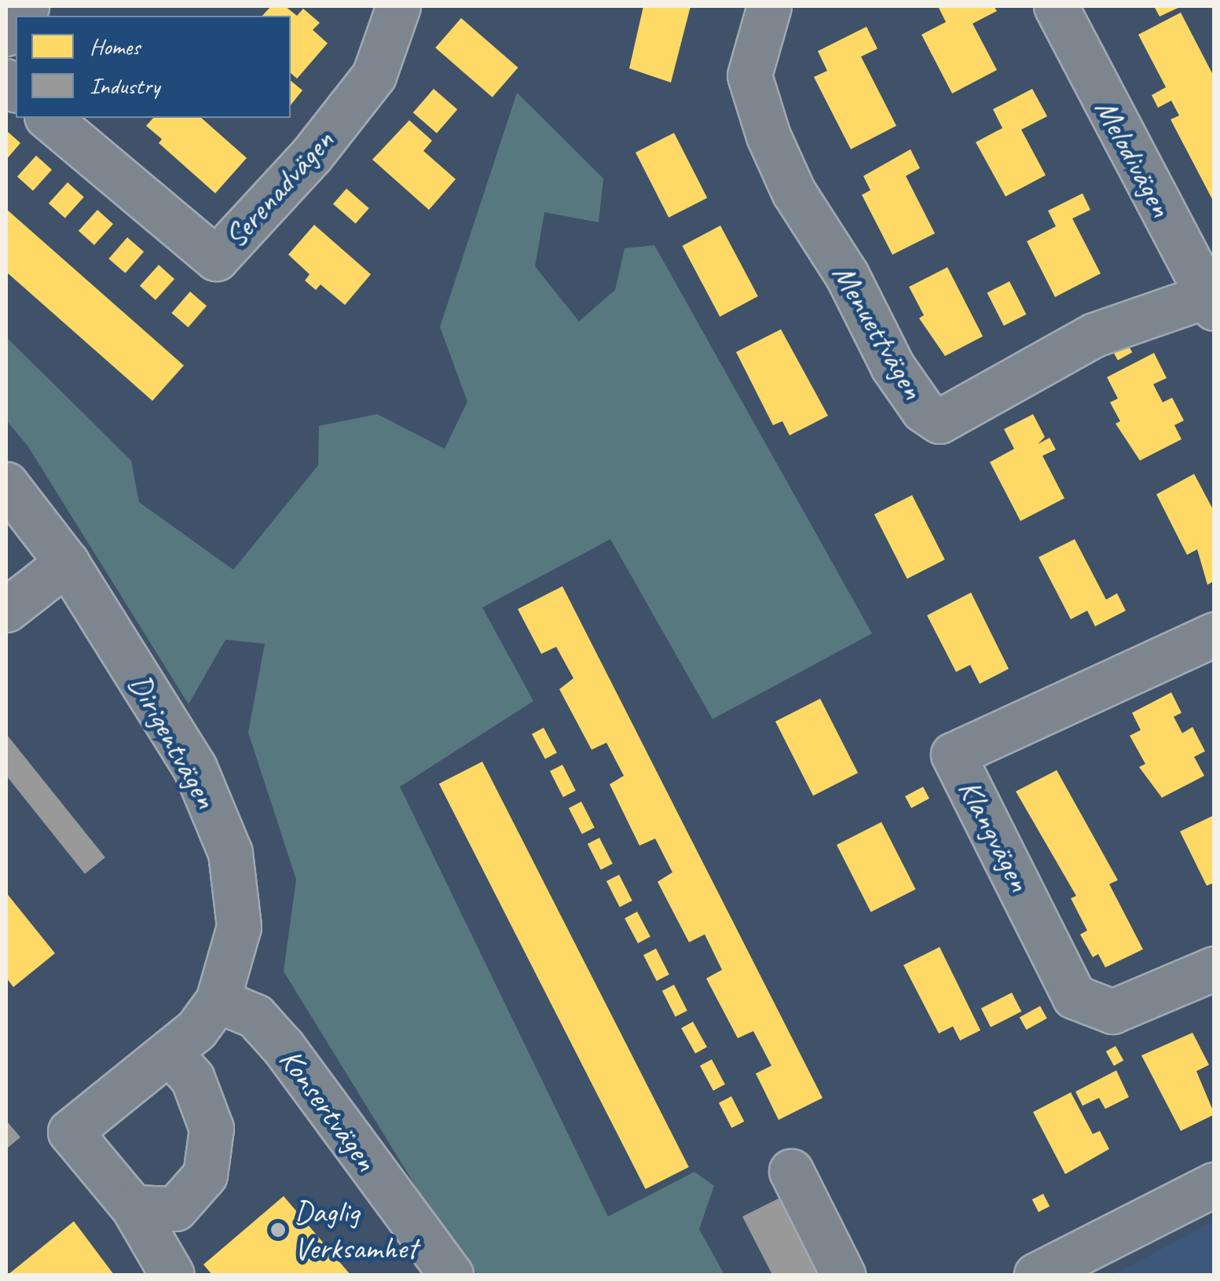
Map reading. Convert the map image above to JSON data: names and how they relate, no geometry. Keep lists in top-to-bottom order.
{
  "streets": {
    "street": [
      "Melodivägen",
      "Serenadvägen",
      "Menuettvägen",
      "Dirigentvägen",
      "Klangvägen",
      "Konsertvägen"
    ]
  },
  "crossings": [
    ["Melodivägen", "Menuettvägen"],
    ["Dirigentvägen", "Konsertvägen"]
  ],
  "places": ["Daglig Verksamhet"],
  "legend": ["Homes", "Industry"]
}
